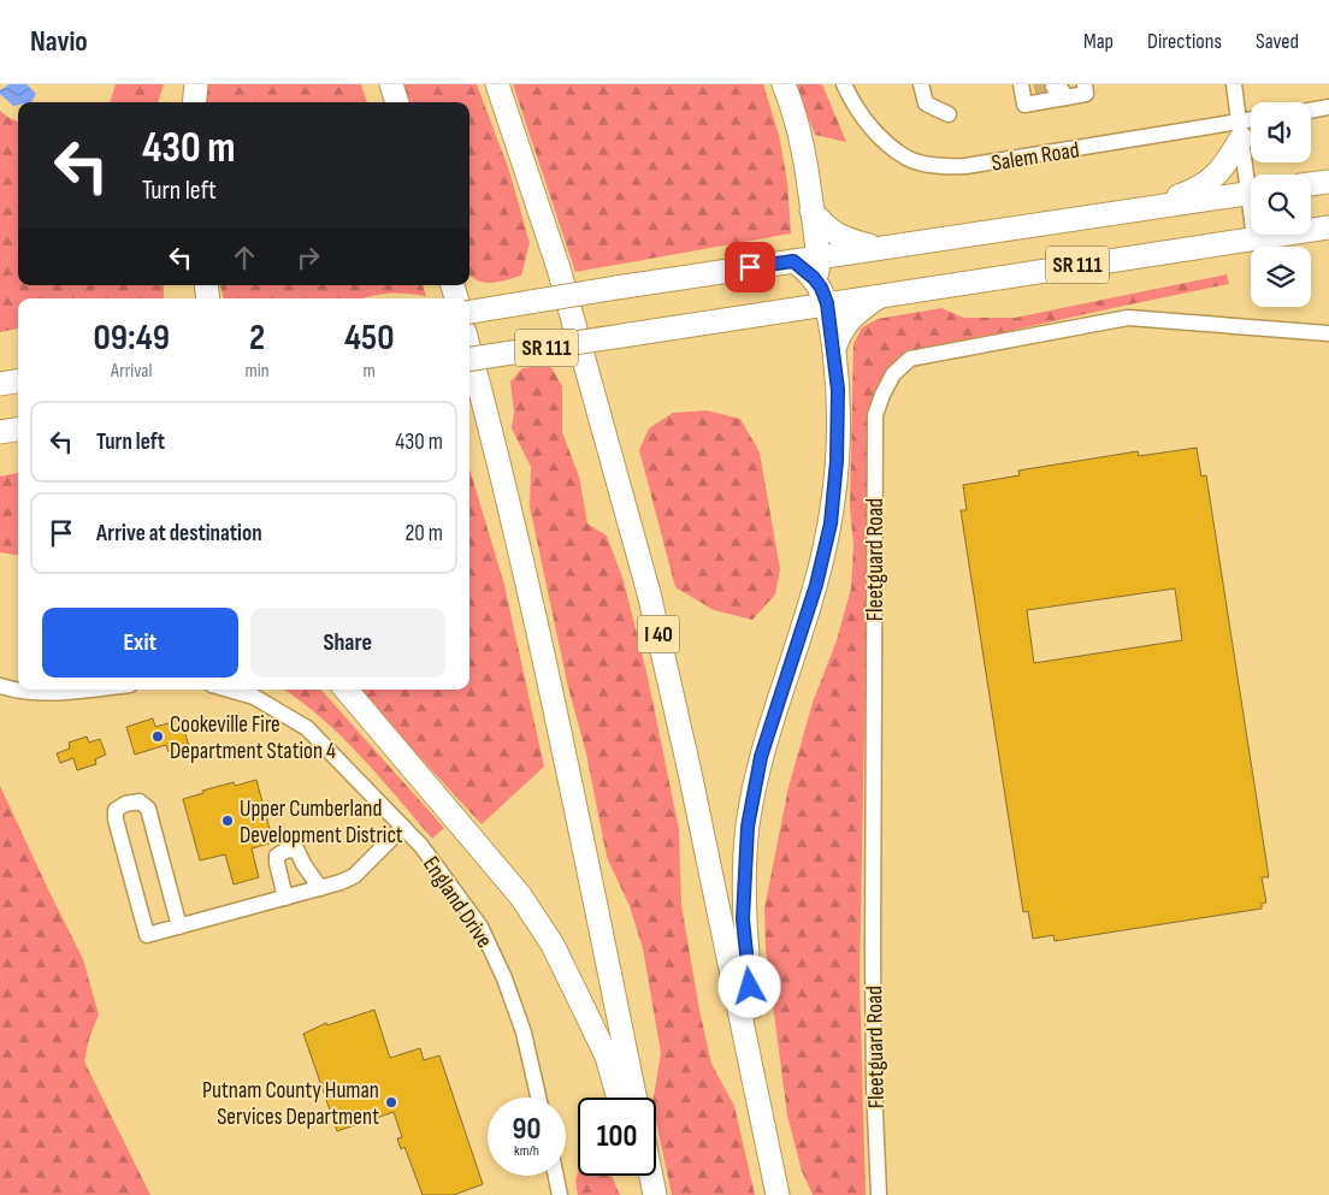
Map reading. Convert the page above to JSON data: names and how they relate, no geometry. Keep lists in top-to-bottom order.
{
  "streets": {
    "highway": ["SR 111", "I 40"],
    "street": ["Salem Road", "Fleetguard Road", "England Drive"]
  },
  "places": ["Cookeville Fire Department Station 4", "Upper Cumberland Development District", "Putnam County Human Services Department"],
  "page": {
    "header": "Navio",
    "nav": ["Map", "Directions", "Saved"],
    "turn": ["430 m", "Turn left"],
    "eta": [
      "09:49",
      "Arrival",
      "2",
      "min",
      "450",
      "m"
    ],
    "list": [
      {
        "name": "Turn left",
        "value": "430 m"
      },
      {
        "name": "Arrive at destination",
        "value": "20 m"
      }
    ],
    "buttons": ["Exit", "Share"],
    "speed": "90 km/h",
    "limit": "100"
  }
}
